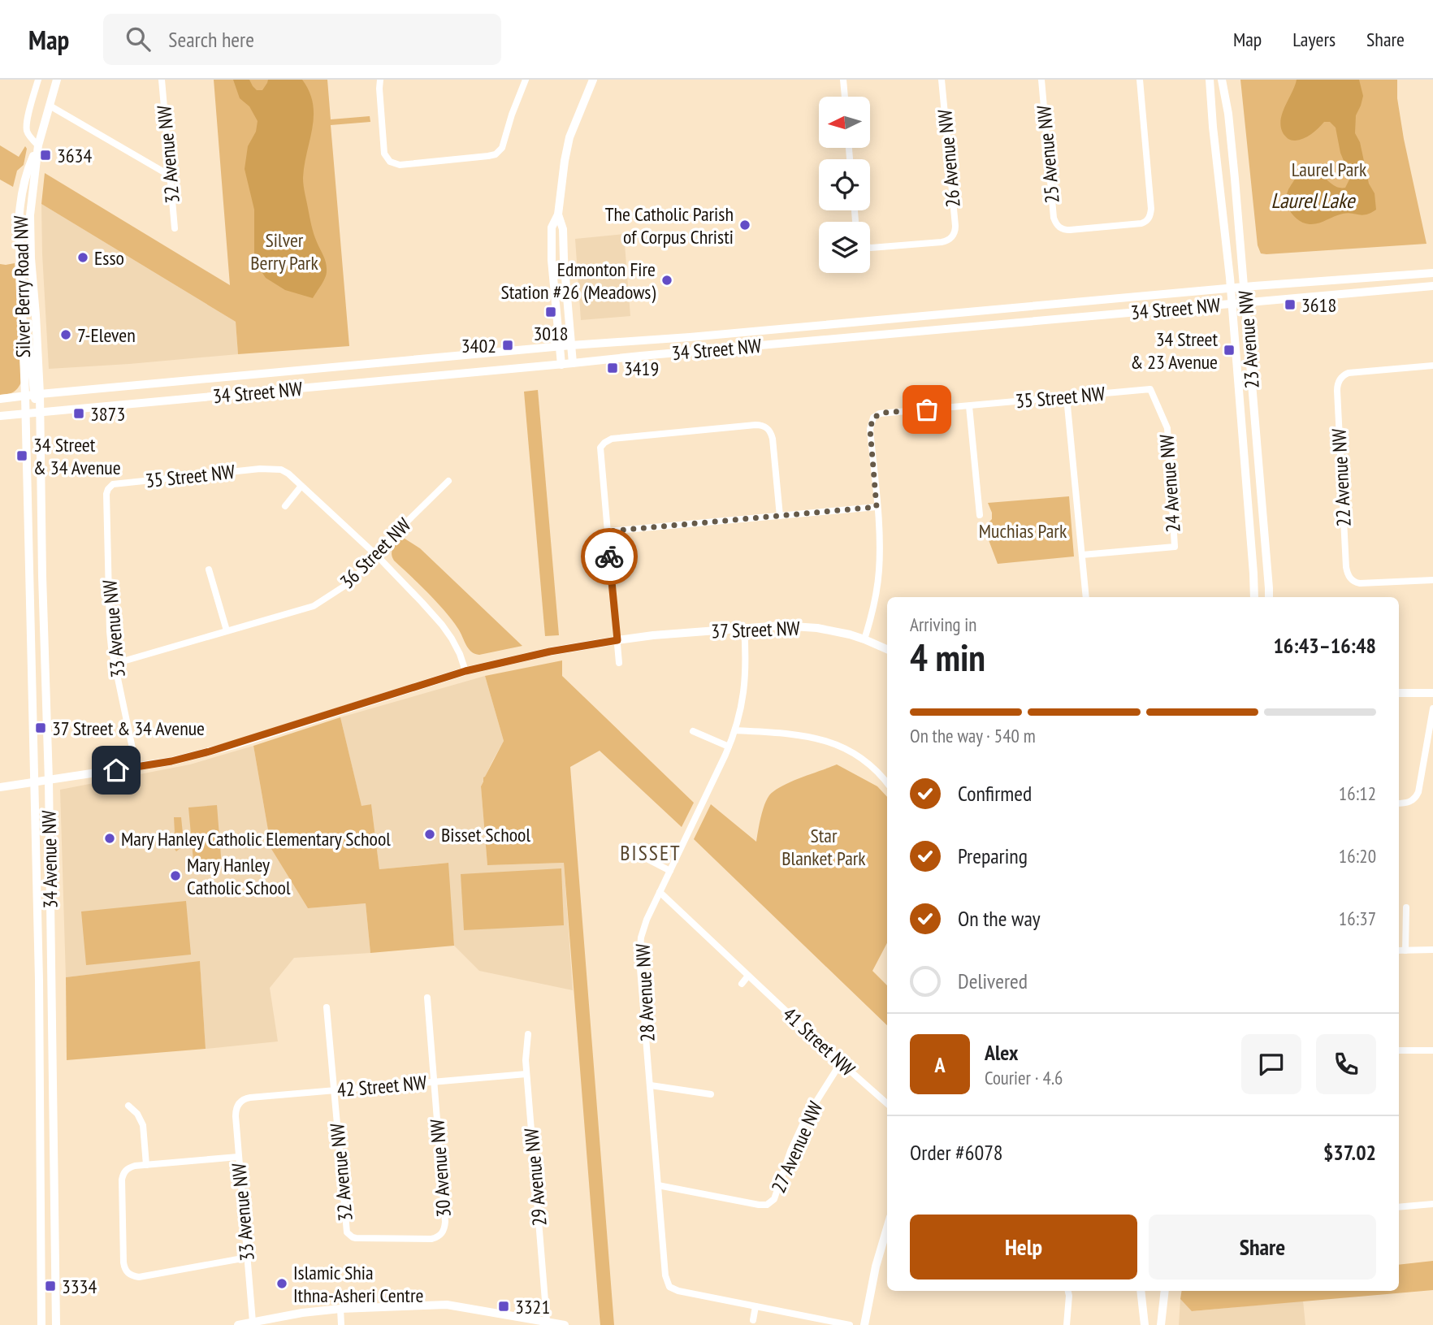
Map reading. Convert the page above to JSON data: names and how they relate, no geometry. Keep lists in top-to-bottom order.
{
  "streets": {
    "main road": ["34 Street NW", "23 Avenue NW", "34 Avenue NW"],
    "street": [
      "32 Avenue NW",
      "25 Avenue NW",
      "26 Avenue NW",
      "Silver Berry Road NW",
      "35 Street NW",
      "22 Avenue NW",
      "24 Avenue NW",
      "36 Street NW",
      "33 Avenue NW",
      "37 Street NW",
      "28 Avenue NW",
      "41 Street NW",
      "42 Street NW",
      "27 Avenue NW",
      "30 Avenue NW",
      "29 Avenue NW"
    ]
  },
  "crossings": [
    ["32 Avenue NW", "42 Street NW"],
    ["32 Avenue NW", "30 Avenue NW"],
    ["Silver Berry Road NW", "34 Street NW"],
    ["Silver Berry Road NW", "34 Avenue NW"],
    ["34 Street NW", "23 Avenue NW"],
    ["34 Street NW", "34 Avenue NW"],
    ["35 Street NW", "24 Avenue NW"],
    ["35 Street NW", "33 Avenue NW"],
    ["36 Street NW", "33 Avenue NW"],
    ["33 Avenue NW", "37 Street NW"],
    ["33 Avenue NW", "42 Street NW"],
    ["37 Street NW", "34 Avenue NW"],
    ["37 Street NW", "28 Avenue NW"],
    ["28 Avenue NW", "41 Street NW"],
    ["28 Avenue NW", "27 Avenue NW"],
    ["41 Street NW", "27 Avenue NW"],
    ["42 Street NW", "30 Avenue NW"],
    ["42 Street NW", "29 Avenue NW"]
  ],
  "districts": ["BISSET"],
  "water": ["Laurel Lake"],
  "parks": [
    "Laurel Park",
    "Silver Berry Park",
    "Muchias Park",
    "Star Blanket Park"
  ],
  "places": {
    "transit": [
      "3634",
      "3618",
      "3018",
      "3402",
      "34 Street & 23 Avenue",
      "3419",
      "3873",
      "34 Street & 34 Avenue",
      "37 Street & 34 Avenue",
      "3334",
      "3321"
    ],
    "other": [
      "The Catholic Parish of Corpus Christi",
      "Esso",
      "Edmonton Fire Station #26 (Meadows)",
      "7-Eleven",
      "Bisset School",
      "Mary Hanley Catholic Elementary School",
      "Mary Hanley Catholic School",
      "Islamic Shia Ithna-Asheri Centre"
    ]
  },
  "north": "left",
  "page": {
    "header": "Map",
    "search": "Search here",
    "nav": ["Map", "Layers", "Share"],
    "heading": ["4 min", "Arriving in", "16:43–16:48"],
    "panel": [
      "Alex",
      "Courier · 4.6",
      "Order #6078",
      "$37.02"
    ],
    "bar": "On the way · 540 m",
    "list": [
      ["Confirmed", "16:12"],
      ["Preparing", "16:20"],
      ["On the way", "16:37"],
      "Delivered"
    ],
    "round": "A",
    "buttons": ["Help", "Share"]
  }
}
